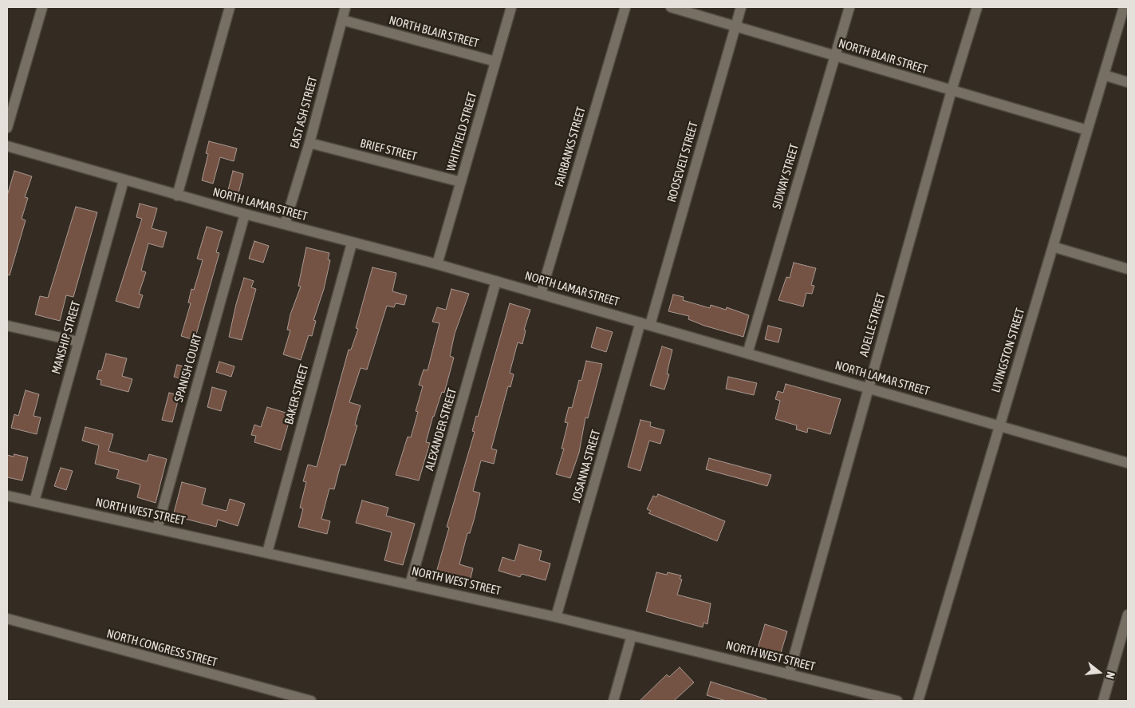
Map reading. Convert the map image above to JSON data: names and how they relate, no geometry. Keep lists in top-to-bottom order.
{
  "streets": {
    "street": [
      "NORTH BLAIR STREET",
      "EAST ASH STREET",
      "WHITFIELD STREET",
      "FAIRBANKS STREET",
      "BRIEF STREET",
      "ROOSEVELT STREET",
      "SIDWAY STREET",
      "NORTH LAMAR STREET",
      "ADELLE STREET",
      "MANSHIP STREET",
      "LIVINGSTON STREET",
      "SPANISH COURT",
      "BAKER STREET",
      "ALEXANDER STREET",
      "JOSANNA STREET",
      "NORTH WEST STREET",
      "NORTH CONGRESS STREET"
    ]
  },
  "crossings": [
    ["NORTH BLAIR STREET", "EAST ASH STREET"],
    ["NORTH BLAIR STREET", "WHITFIELD STREET"],
    ["NORTH BLAIR STREET", "ROOSEVELT STREET"],
    ["NORTH BLAIR STREET", "SIDWAY STREET"],
    ["NORTH BLAIR STREET", "ADELLE STREET"],
    ["NORTH BLAIR STREET", "LIVINGSTON STREET"],
    ["EAST ASH STREET", "BRIEF STREET"],
    ["EAST ASH STREET", "NORTH LAMAR STREET"],
    ["WHITFIELD STREET", "BRIEF STREET"],
    ["WHITFIELD STREET", "NORTH LAMAR STREET"],
    ["FAIRBANKS STREET", "NORTH LAMAR STREET"],
    ["ROOSEVELT STREET", "NORTH LAMAR STREET"],
    ["ROOSEVELT STREET", "JOSANNA STREET"],
    ["SIDWAY STREET", "NORTH LAMAR STREET"],
    ["NORTH LAMAR STREET", "ADELLE STREET"],
    ["NORTH LAMAR STREET", "MANSHIP STREET"],
    ["NORTH LAMAR STREET", "LIVINGSTON STREET"],
    ["NORTH LAMAR STREET", "SPANISH COURT"],
    ["NORTH LAMAR STREET", "BAKER STREET"],
    ["NORTH LAMAR STREET", "ALEXANDER STREET"],
    ["NORTH LAMAR STREET", "JOSANNA STREET"],
    ["ADELLE STREET", "NORTH WEST STREET"],
    ["MANSHIP STREET", "NORTH WEST STREET"],
    ["SPANISH COURT", "NORTH WEST STREET"],
    ["BAKER STREET", "NORTH WEST STREET"],
    ["ALEXANDER STREET", "NORTH WEST STREET"],
    ["JOSANNA STREET", "NORTH WEST STREET"]
  ],
  "north": "right"
}
